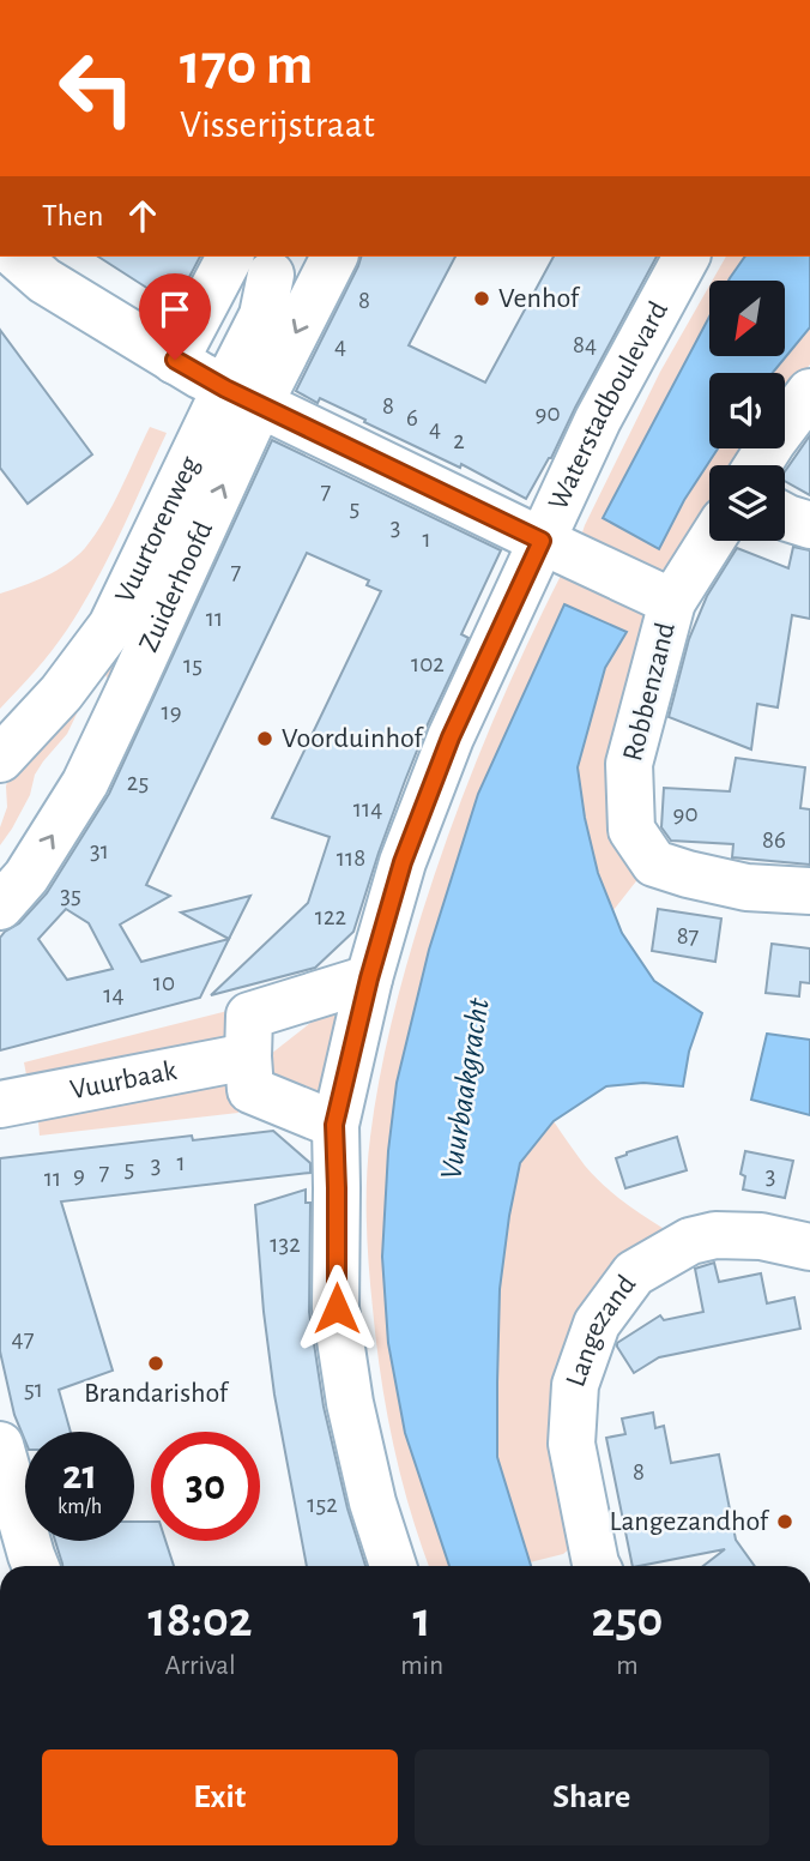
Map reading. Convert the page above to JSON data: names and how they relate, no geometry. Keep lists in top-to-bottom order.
{
  "streets": {
    "street": [
      "Waterstadboulevard",
      "Vuurtorenweg",
      "Zuiderhoofd",
      "Robbenzand",
      "Vuurbaak",
      "Langezand"
    ]
  },
  "crossings": [
    ["Vuurtorenweg", "Zuiderhoofd"]
  ],
  "water": ["Vuurbaakgracht"],
  "places": [
    "Venhof",
    "Voorduinhof",
    "Brandarishof",
    "Langezandhof"
  ],
  "house_numbers": [
    "8",
    "84",
    "4",
    "8",
    "90",
    "6",
    "4",
    "2",
    "7",
    "5",
    "3",
    "1",
    "7",
    "11",
    "102",
    "15",
    "19",
    "25",
    "114",
    "90",
    "86",
    "31",
    "118",
    "35",
    "122",
    "87",
    "10",
    "14",
    "1",
    "3",
    "5",
    "7",
    "9",
    "3",
    "11",
    "132",
    "47",
    "51",
    "8",
    "152"
  ],
  "north": "bottom left",
  "page": {
    "turn": ["170 m", "Visserijstraat"],
    "then": "Then",
    "speed": "21 km/h",
    "limit": "30",
    "eta": [
      "18:02",
      "Arrival",
      "1",
      "min",
      "250",
      "m"
    ],
    "buttons": ["Exit", "Share"]
  }
}
